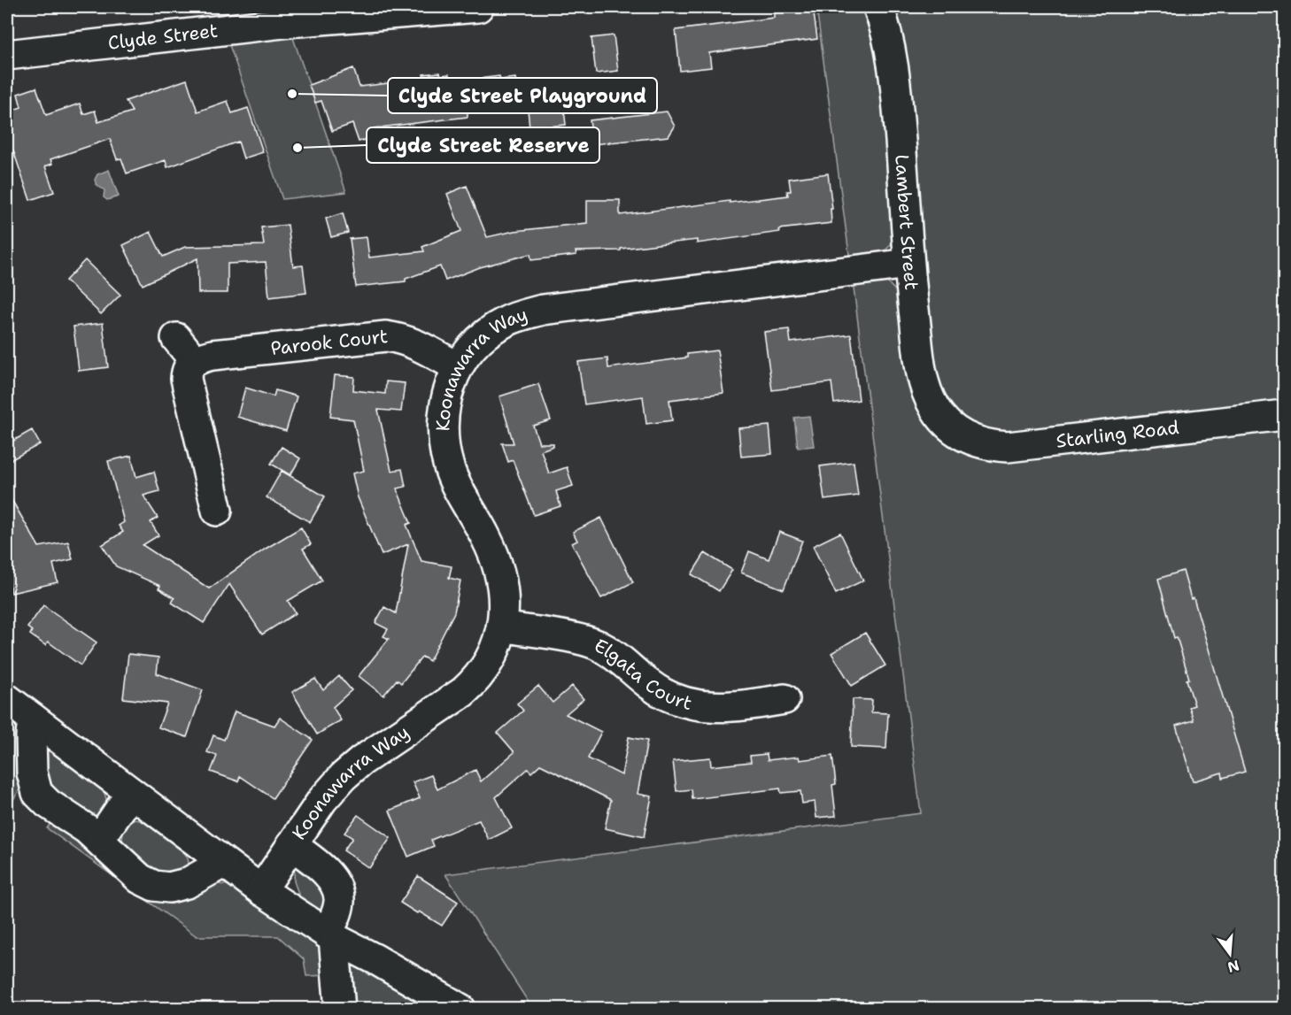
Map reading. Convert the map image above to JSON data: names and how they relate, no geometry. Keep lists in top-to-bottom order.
{
  "streets": {
    "street": [
      "Clyde Street",
      "Lambert Street",
      "Parook Court",
      "Koonawarra Way",
      "Starling Road",
      "Elgata Court"
    ]
  },
  "crossings": [
    ["Lambert Street", "Koonawarra Way"],
    ["Lambert Street", "Starling Road"],
    ["Parook Court", "Koonawarra Way"],
    ["Koonawarra Way", "Elgata Court"]
  ],
  "places": ["Clyde Street Playground", "Clyde Street Reserve"],
  "north": "bottom"
}
